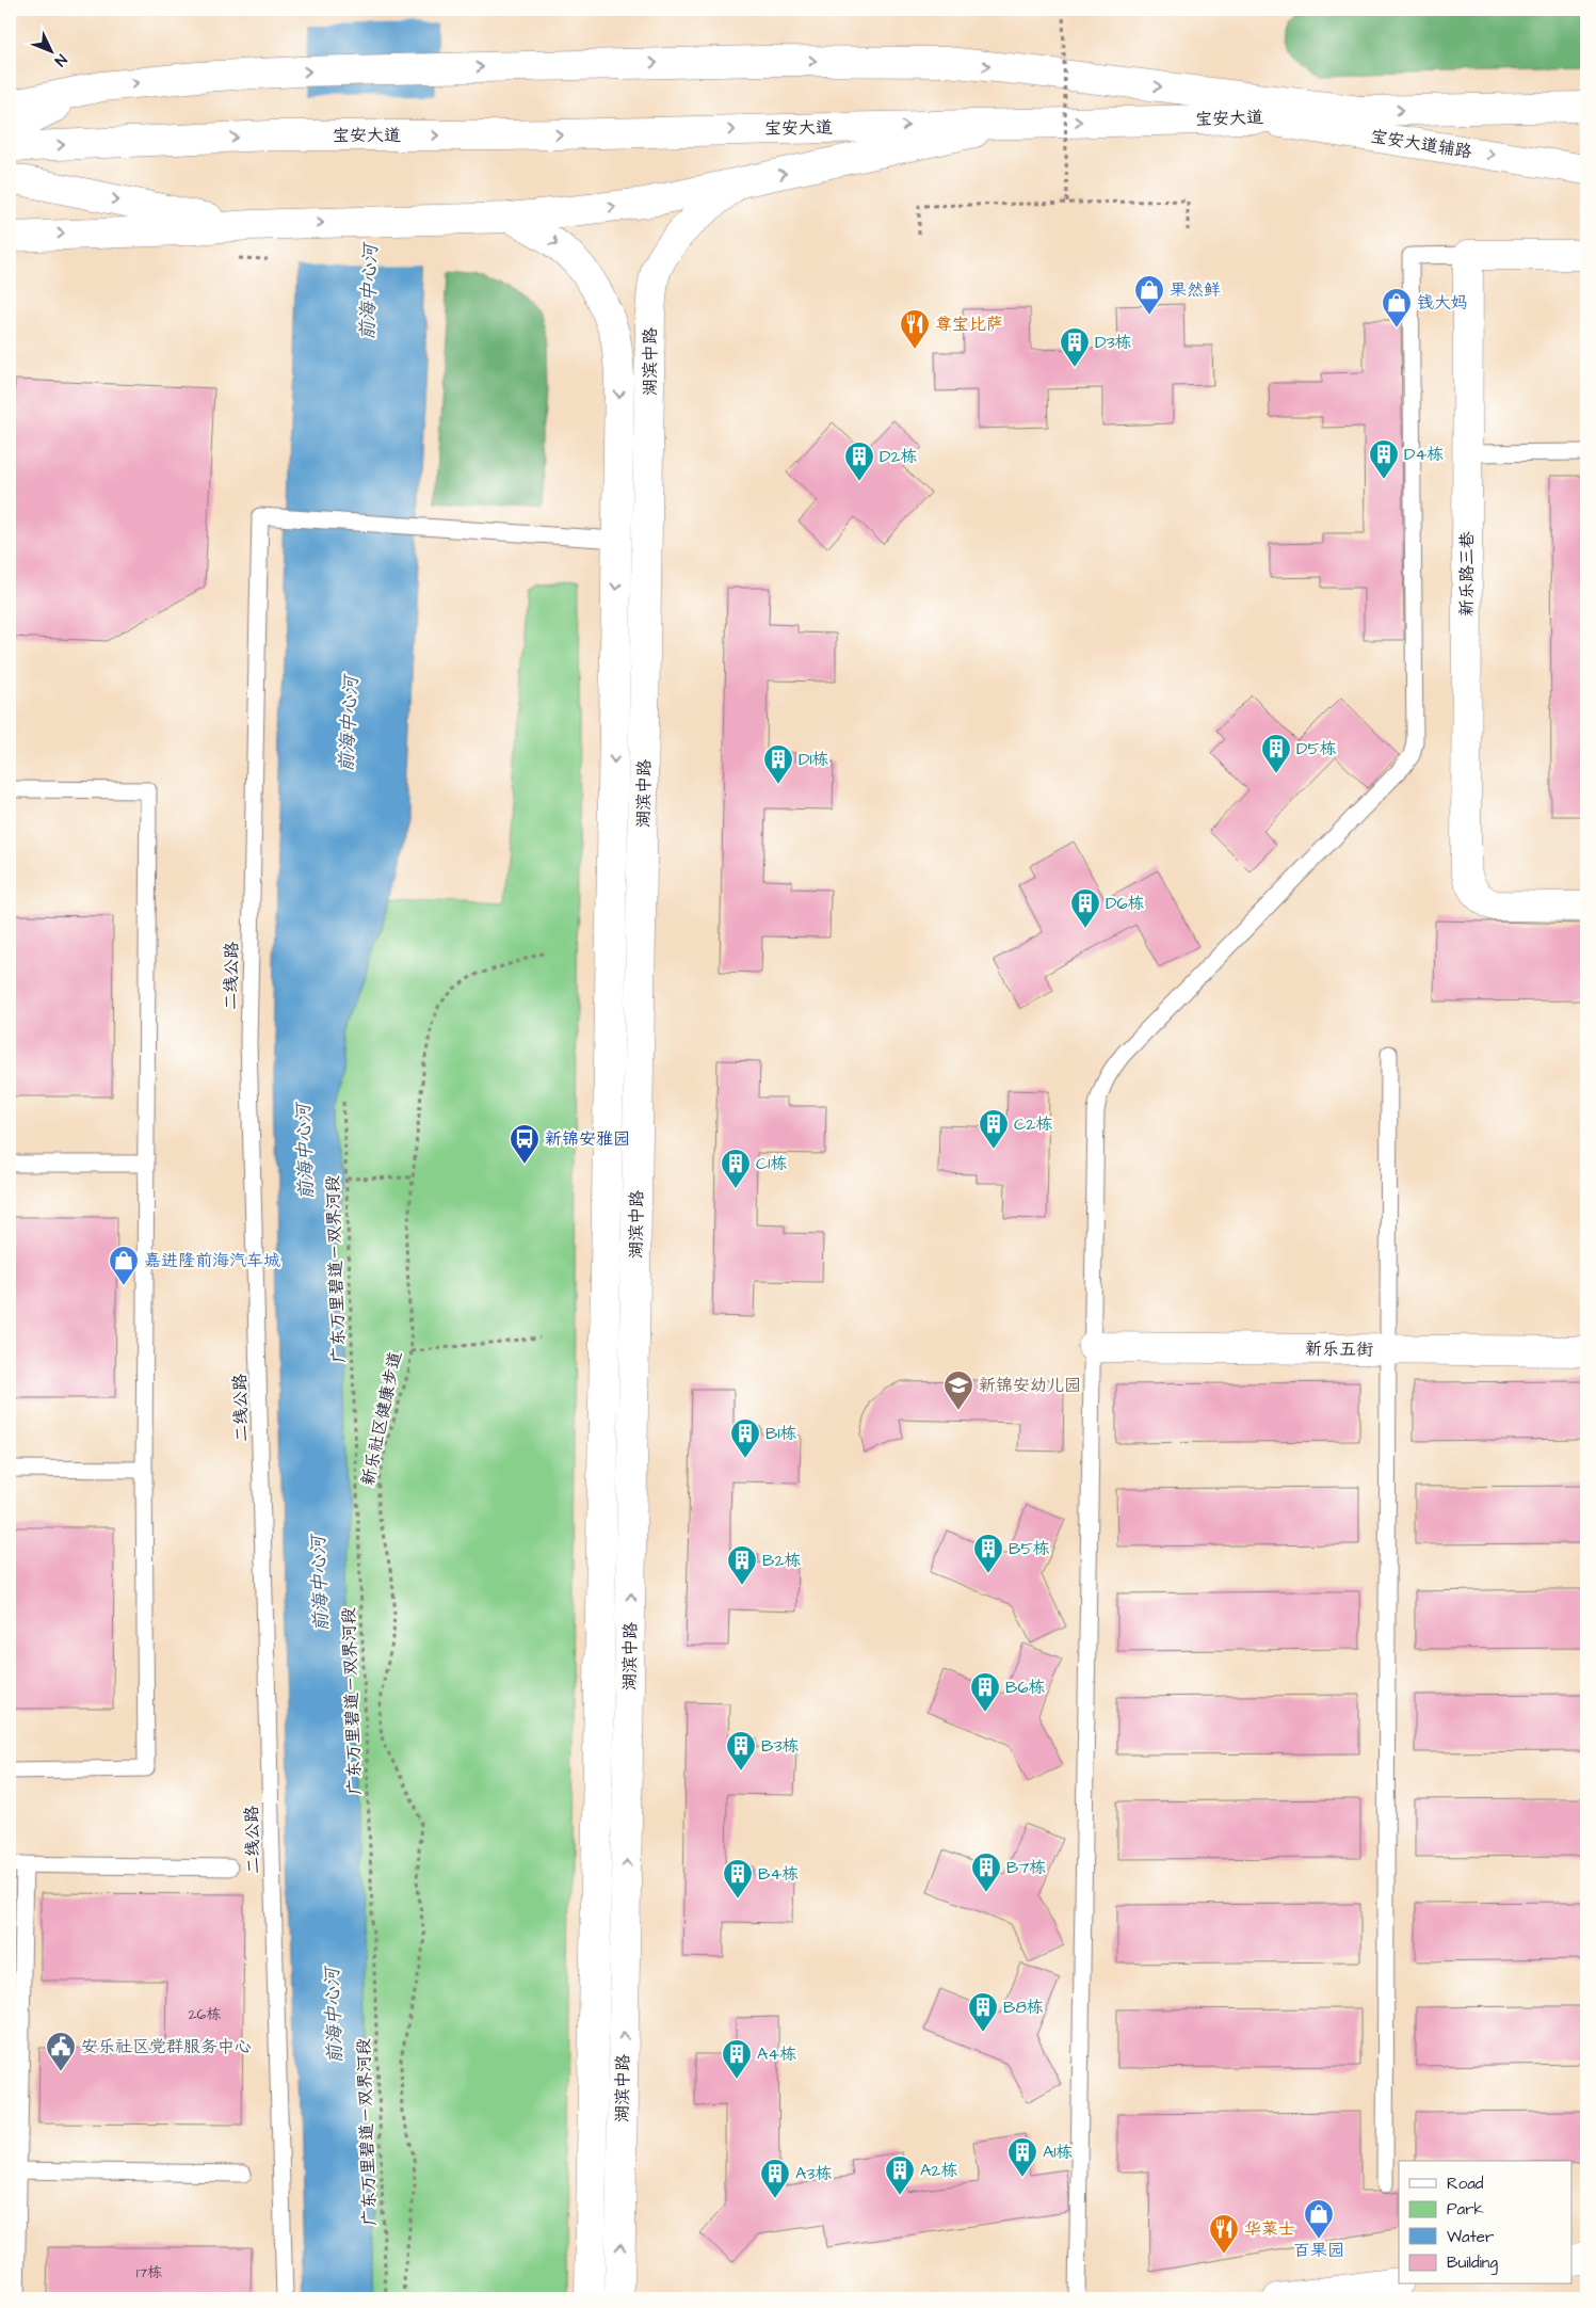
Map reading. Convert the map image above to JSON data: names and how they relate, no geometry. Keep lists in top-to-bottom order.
{
  "streets": {
    "main road": [
      "宝安大道",
      "宝安大道辅路",
      "湖滨中路",
      "新乐路三巷",
      "新乐五街"
    ],
    "lane": ["二线公路"],
    "path": ["广东万里碧道－双界河段", "新乐社区健康步道"]
  },
  "crossings": [
    ["宝安大道", "宝安大道辅路"],
    ["湖滨中路", "二线公路"]
  ],
  "water": ["前海中心河"],
  "places": {
    "shop": [
      "果然鲜",
      "钱大妈",
      "嘉进隆前海汽车城",
      "百果园"
    ],
    "restaurant": ["尊宝比萨", "华莱士"],
    "building": [
      "D3栋",
      "D4栋",
      "D2栋",
      "D5栋",
      "D1栋",
      "D6栋",
      "C2栋",
      "C1栋",
      "B1栋",
      "B5栋",
      "B2栋",
      "B6栋",
      "B3栋",
      "B7栋",
      "B4栋",
      "B8栋",
      "A4栋",
      "A1栋",
      "A2栋",
      "A3栋"
    ],
    "bus stop": ["新锦安雅园"],
    "school or university": ["新锦安幼儿园"],
    "public building": ["安乐社区党群服务中心"]
  },
  "house_numbers": ["26栋", "17栋"],
  "legend": [
    "Road",
    "Park",
    "Water",
    "Building"
  ],
  "north": "bottom right"
}
